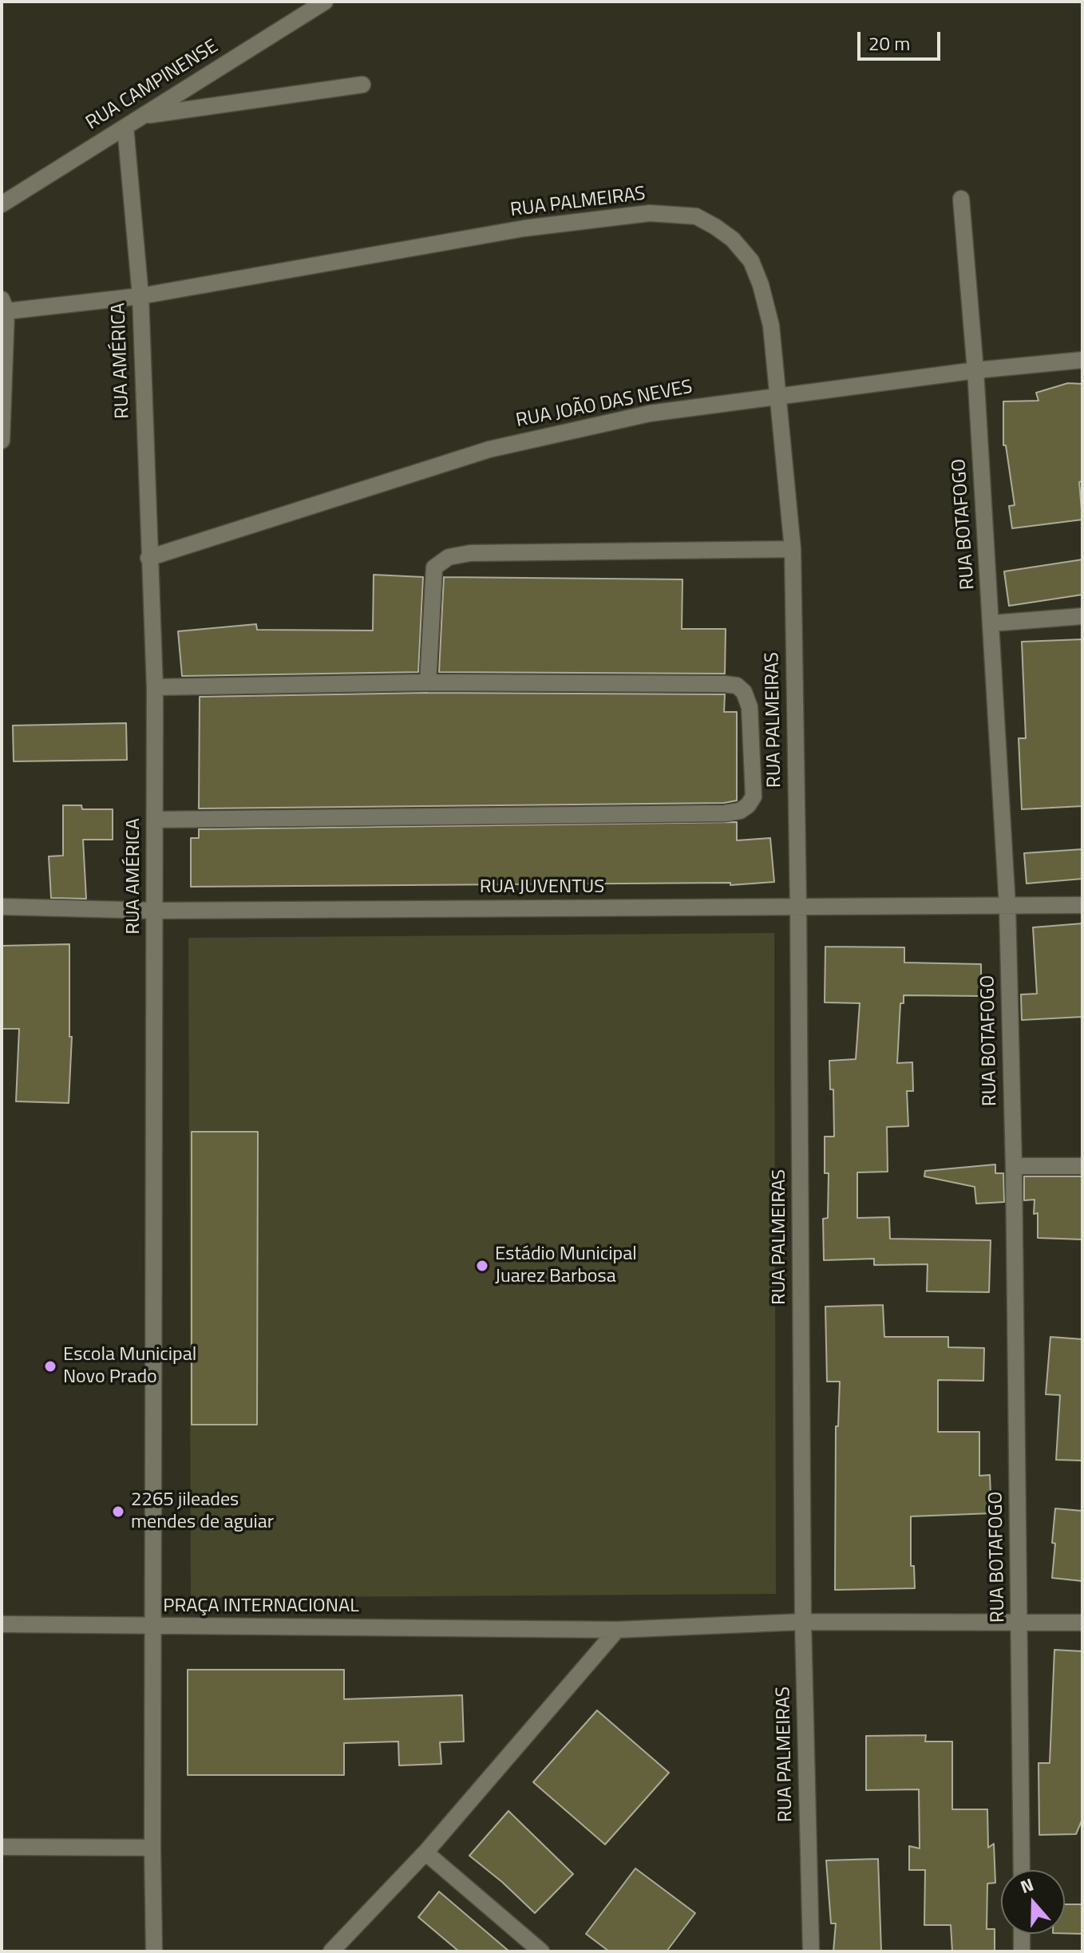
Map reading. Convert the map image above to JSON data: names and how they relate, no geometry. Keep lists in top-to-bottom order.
{
  "streets": {
    "street": [
      "RUA CAMPINENSE",
      "RUA PALMEIRAS",
      "RUA AMÉRICA",
      "RUA JOÃO DAS NEVES",
      "RUA BOTAFOGO",
      "RUA JUVENTUS",
      "PRAÇA INTERNACIONAL"
    ]
  },
  "crossings": [
    ["RUA CAMPINENSE", "RUA AMÉRICA"],
    ["RUA PALMEIRAS", "RUA AMÉRICA"],
    ["RUA PALMEIRAS", "RUA JOÃO DAS NEVES"],
    ["RUA PALMEIRAS", "RUA JUVENTUS"],
    ["RUA PALMEIRAS", "PRAÇA INTERNACIONAL"],
    ["RUA AMÉRICA", "RUA JOÃO DAS NEVES"],
    ["RUA AMÉRICA", "RUA JUVENTUS"],
    ["RUA AMÉRICA", "PRAÇA INTERNACIONAL"],
    ["RUA JOÃO DAS NEVES", "RUA BOTAFOGO"],
    ["RUA BOTAFOGO", "RUA JUVENTUS"],
    ["RUA BOTAFOGO", "PRAÇA INTERNACIONAL"]
  ],
  "places": ["Estádio Municipal Juarez Barbosa", "Escola Municipal Novo Prado", "2265 jileades mendes de aguiar"],
  "scale_bar": "20 m",
  "north": "top"
}
